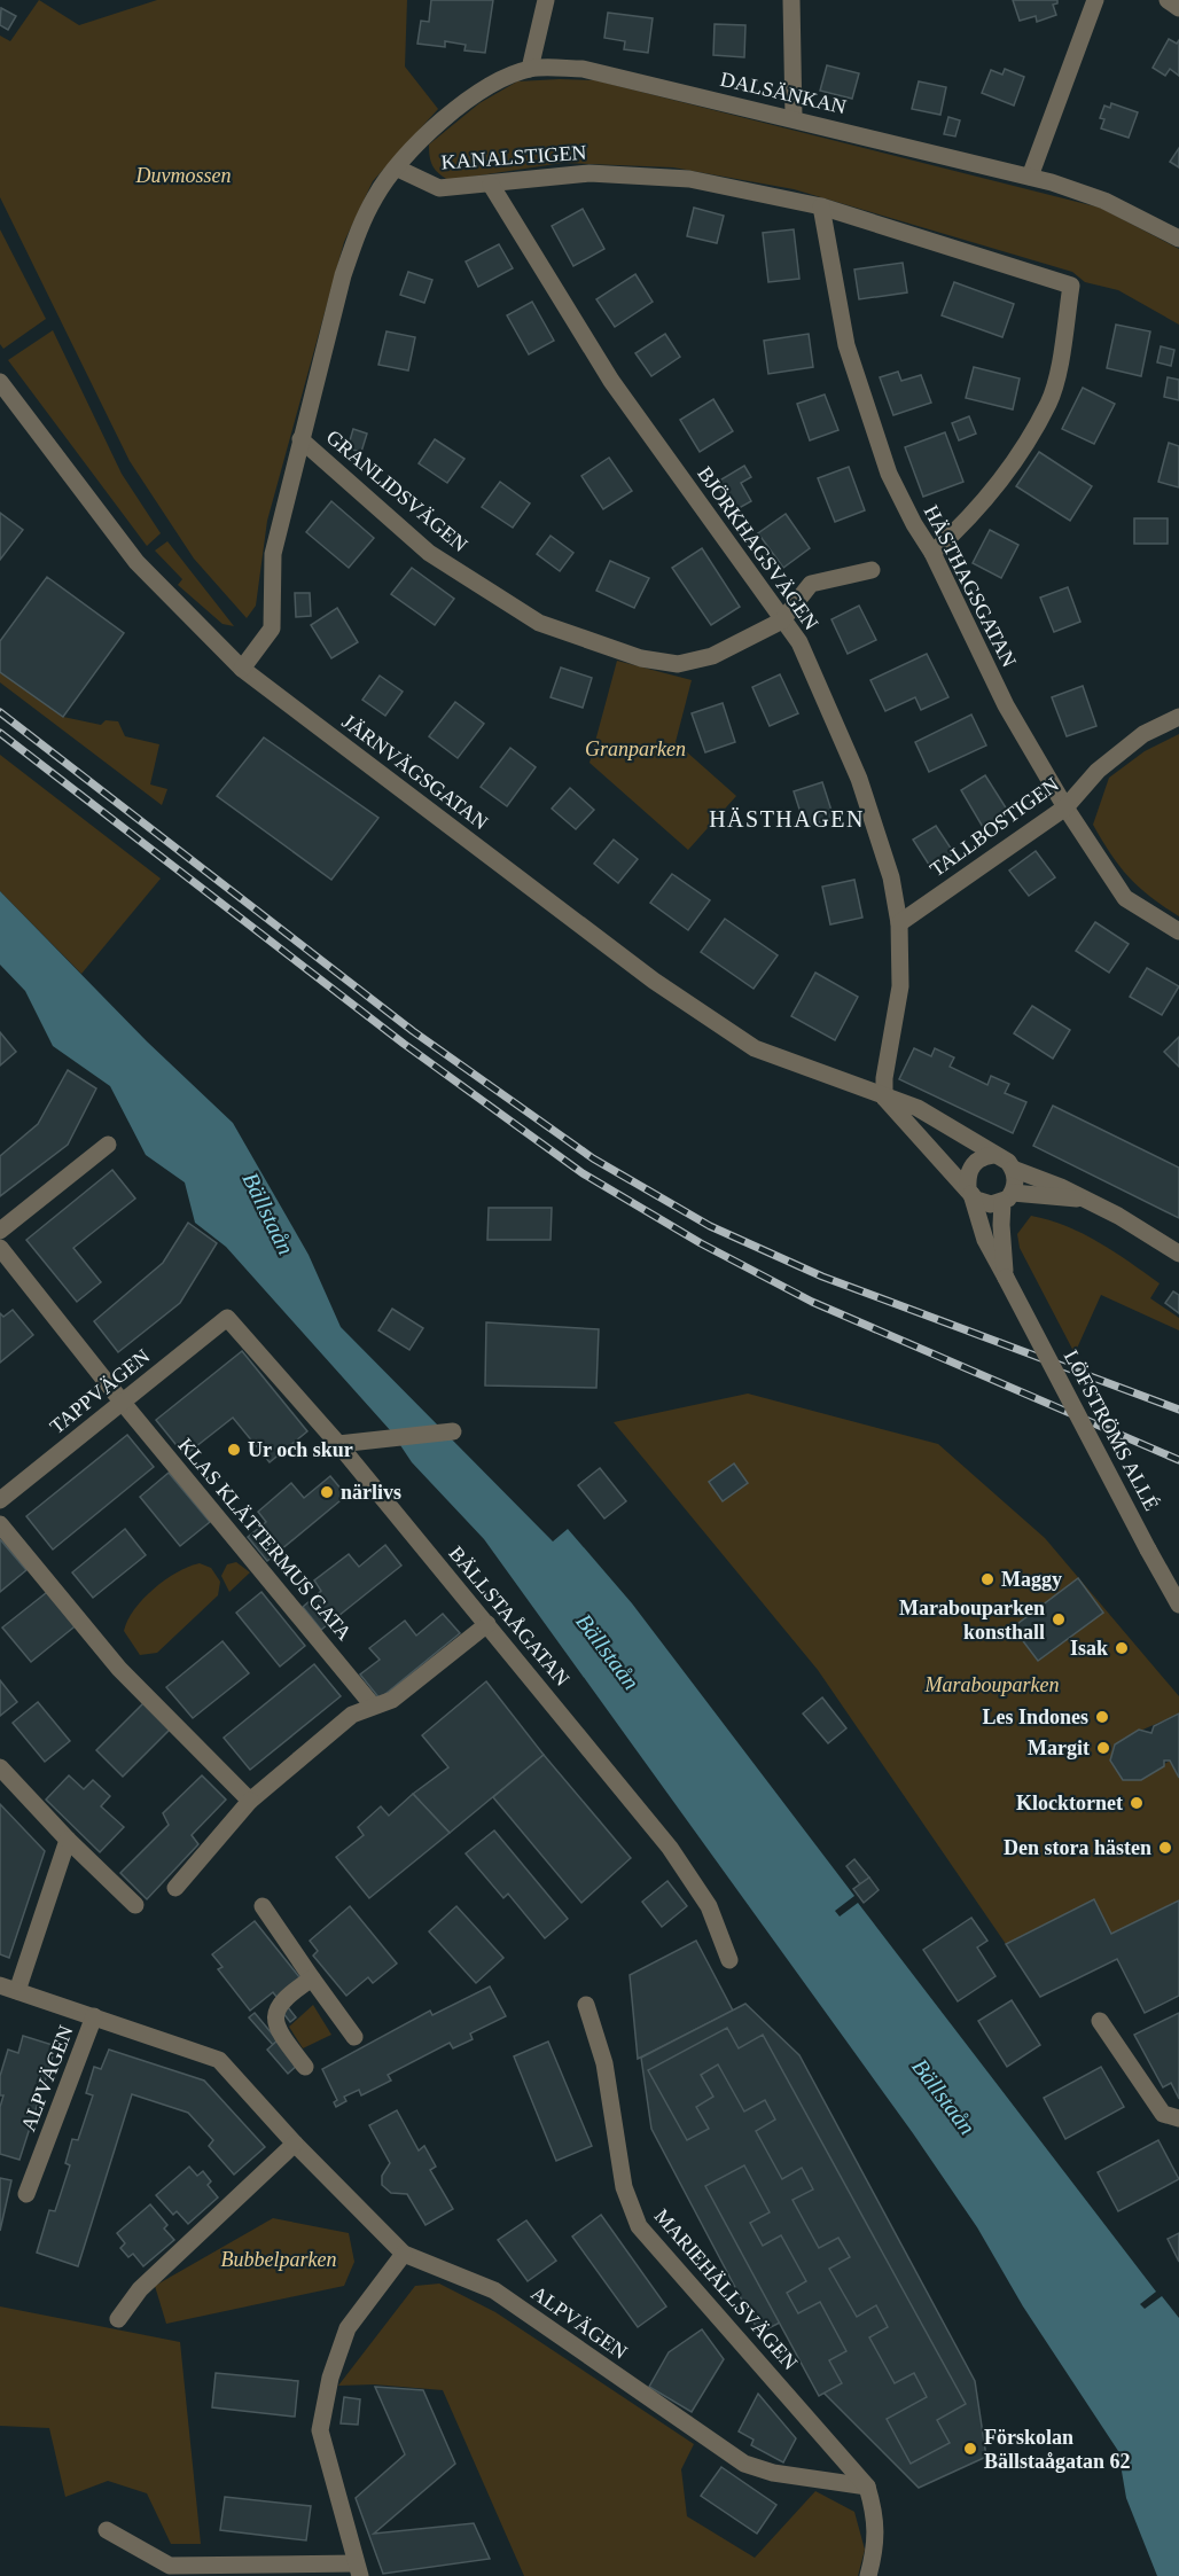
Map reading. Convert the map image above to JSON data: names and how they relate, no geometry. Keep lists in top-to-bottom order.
{
  "streets": {
    "street": [
      "DALSÄNKAN",
      "KANALSTIGEN",
      "GRANLIDSVÄGEN",
      "BJÖRKHAGSVÄGEN",
      "HÄSTHAGSGATAN",
      "JÄRNVÄGSGATAN",
      "TALLBOSTIGEN",
      "TAPPVÄGEN",
      "LÖFSTRÖMS ALLÉ",
      "KLAS KLÄTTERMUS GATA",
      "BÄLLSTAÅGATAN",
      "ALPVÄGEN",
      "MARIEHÄLLSVÄGEN"
    ]
  },
  "crossings": [
    ["DALSÄNKAN", "KANALSTIGEN"],
    ["KANALSTIGEN", "BJÖRKHAGSVÄGEN"],
    ["KANALSTIGEN", "HÄSTHAGSGATAN"],
    ["GRANLIDSVÄGEN", "BJÖRKHAGSVÄGEN"],
    ["BJÖRKHAGSVÄGEN", "JÄRNVÄGSGATAN"],
    ["BJÖRKHAGSVÄGEN", "TALLBOSTIGEN"],
    ["HÄSTHAGSGATAN", "TALLBOSTIGEN"],
    ["JÄRNVÄGSGATAN", "LÖFSTRÖMS ALLÉ"],
    ["TAPPVÄGEN", "KLAS KLÄTTERMUS GATA"],
    ["TAPPVÄGEN", "BÄLLSTAÅGATAN"],
    ["ALPVÄGEN", "MARIEHÄLLSVÄGEN"]
  ],
  "districts": ["HÄSTHAGEN"],
  "water": ["Bällstaån"],
  "parks": [
    "Duvmossen",
    "Granparken",
    "Marabouparken",
    "Bubbelparken"
  ],
  "places": [
    "Ur och skur",
    "närlivs",
    "Maggy",
    "Marabouparken konsthall",
    "Isak",
    "Les Indones",
    "Margit",
    "Klocktornet",
    "Den stora hästen",
    "Förskolan Bällstaågatan 62"
  ]
}
